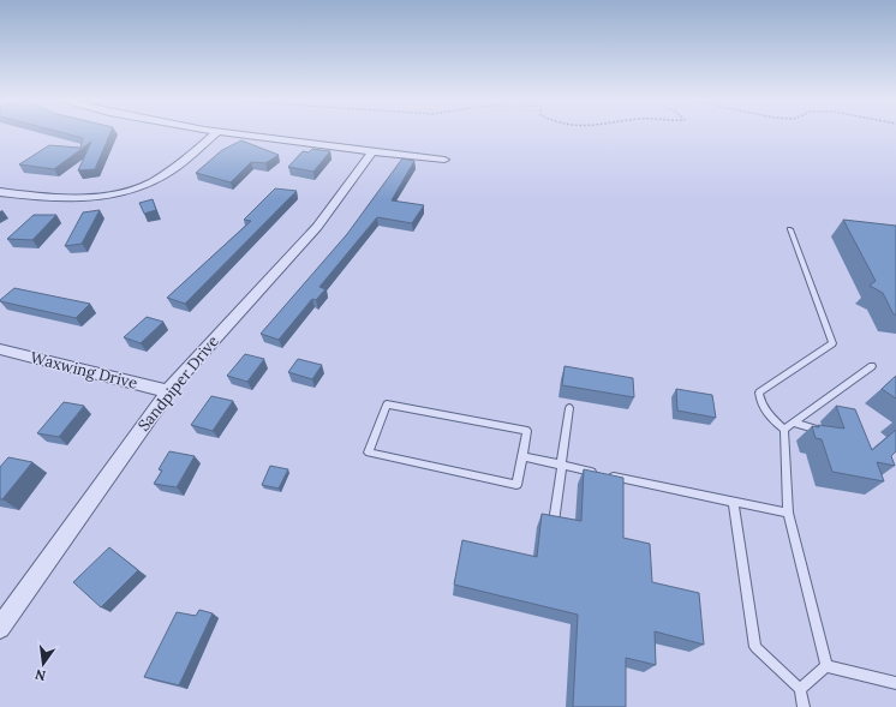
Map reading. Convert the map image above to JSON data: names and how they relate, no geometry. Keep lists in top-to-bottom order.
{
  "streets": {
    "street": ["Waxwing Drive", "Sandpiper Drive"]
  },
  "crossings": [
    ["Waxwing Drive", "Sandpiper Drive"]
  ],
  "north": "bottom"
}
